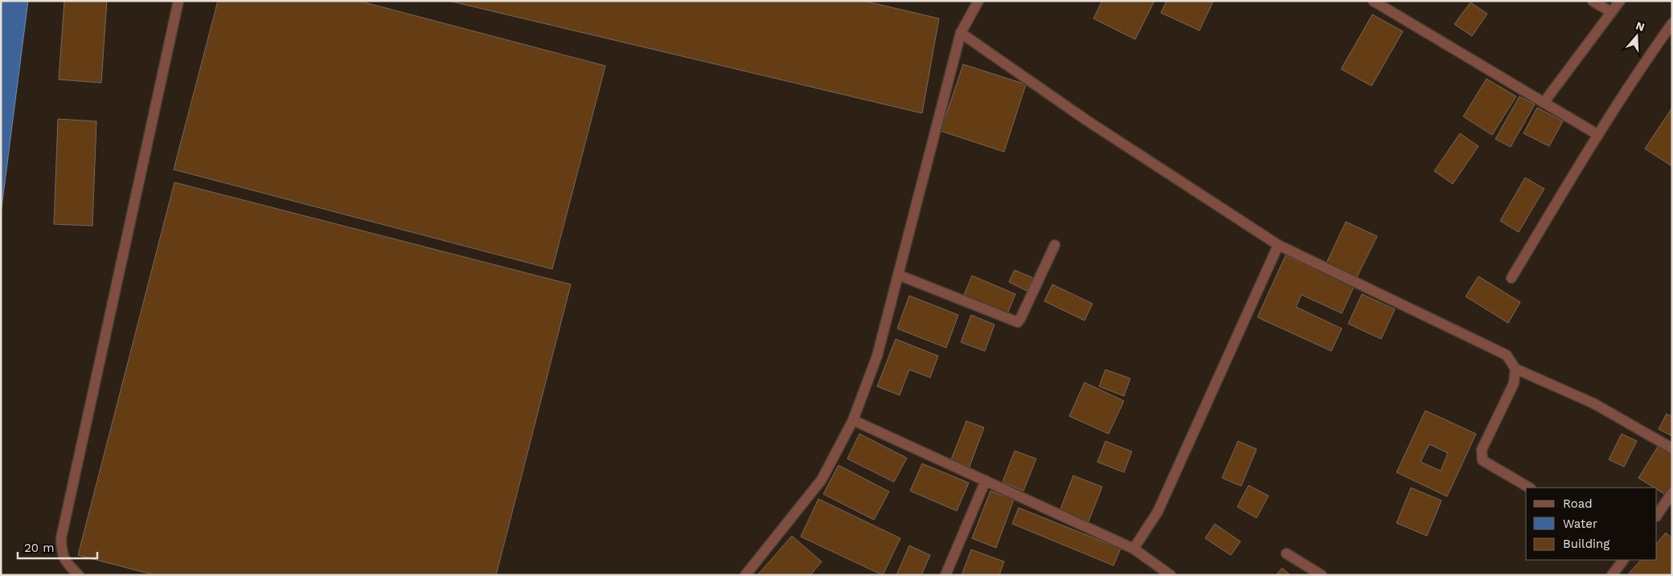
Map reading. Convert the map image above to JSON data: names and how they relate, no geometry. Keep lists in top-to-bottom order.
{
  "legend": ["Road", "Water", "Building"],
  "scale_bar": "20 m",
  "north": "top"
}
